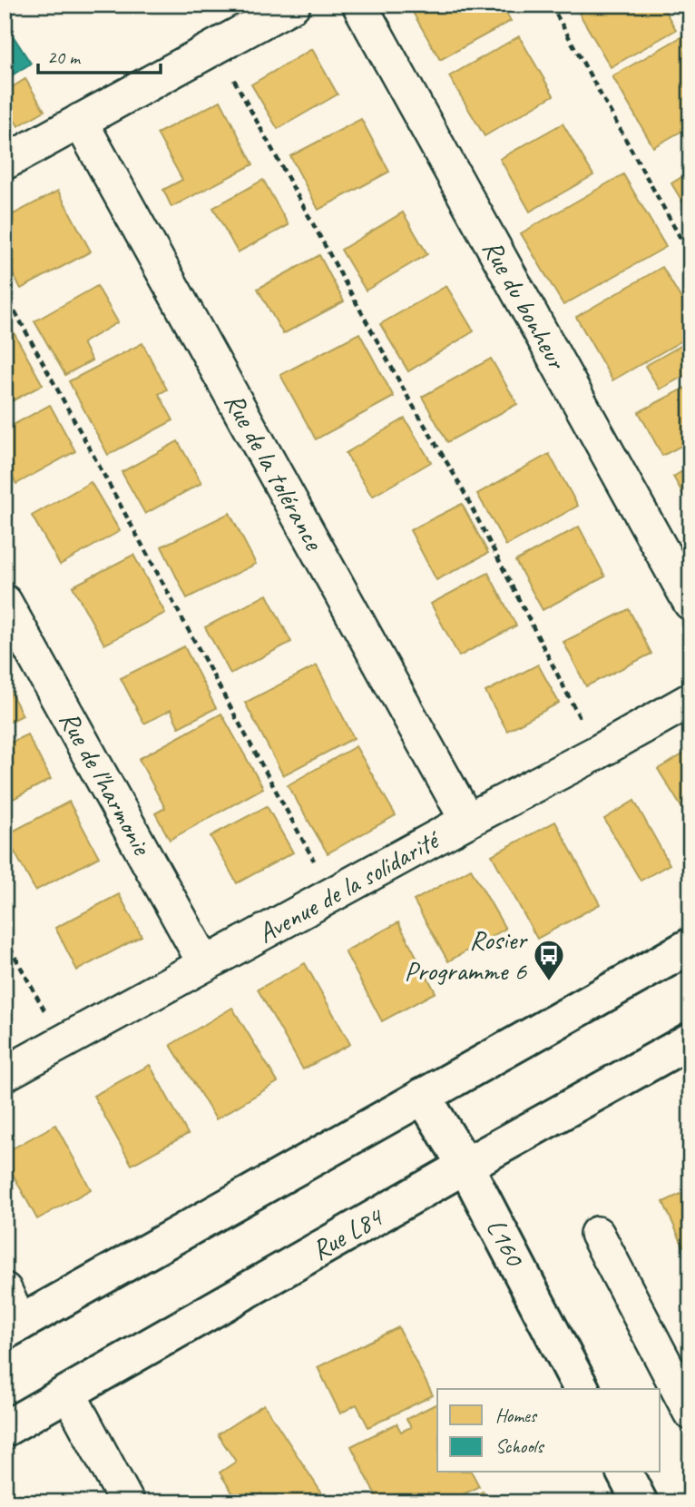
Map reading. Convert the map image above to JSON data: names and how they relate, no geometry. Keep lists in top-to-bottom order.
{
  "streets": {
    "main road": ["Rue L84", "L160"],
    "street": [
      "Rue du bonheur",
      "Rue de la tolérance",
      "Rue de l'harmonie",
      "Avenue de la solidarité"
    ]
  },
  "crossings": [
    ["Rue de la tolérance", "Avenue de la solidarité"],
    ["Rue de l'harmonie", "Avenue de la solidarité"],
    ["Rue L84", "L160"]
  ],
  "places": {
    "bus stop": ["Rosier Programme 6"]
  },
  "legend": ["Homes", "Schools"],
  "scale_bar": "20 m"
}
